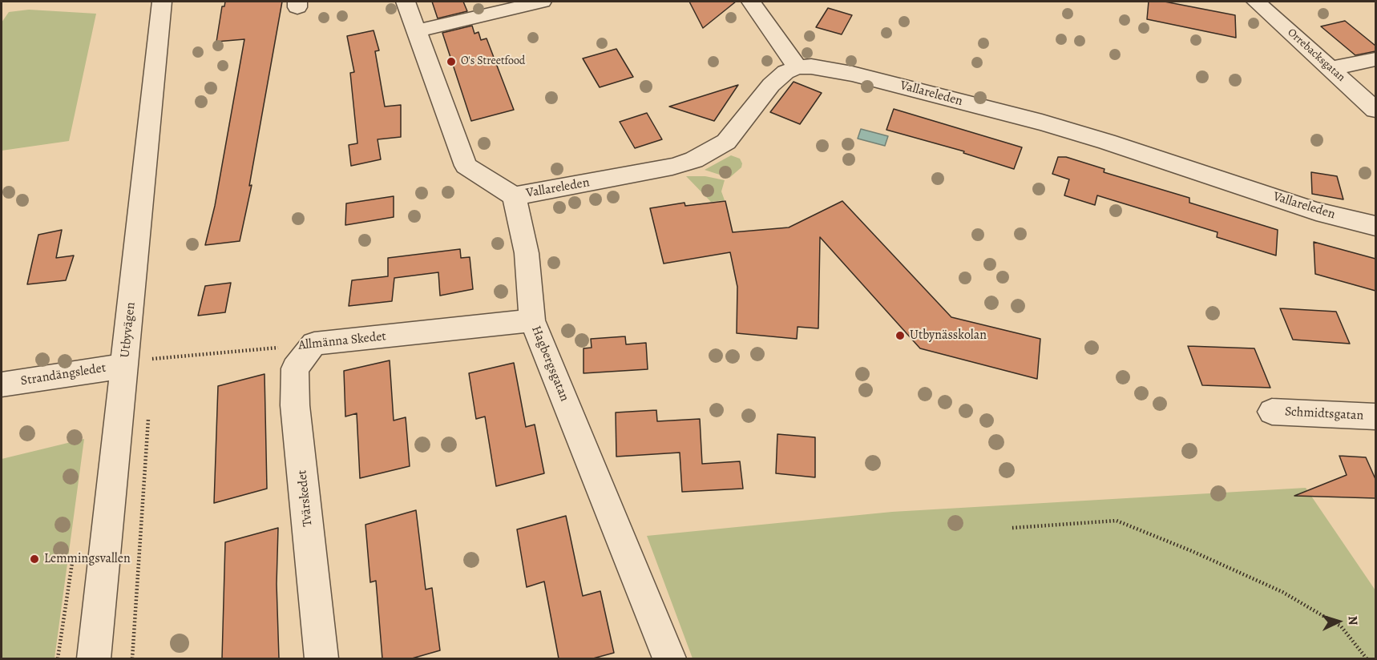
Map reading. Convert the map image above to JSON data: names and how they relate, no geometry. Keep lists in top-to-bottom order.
{
  "streets": {
    "street": [
      "Orrebacksgatan",
      "Vallareleden",
      "Utbyvägen",
      "Allmänna Skedet",
      "Hagbergsgatan",
      "Strandängsledet",
      "Schmidtsgatan",
      "Tvärskedet"
    ]
  },
  "crossings": [
    ["Vallareleden", "Hagbergsgatan"],
    ["Utbyvägen", "Strandängsledet"],
    ["Allmänna Skedet", "Hagbergsgatan"],
    ["Allmänna Skedet", "Tvärskedet"]
  ],
  "places": ["O's Streetfood", "Utbynässkolan", "Lemmingsvallen"],
  "north": "right"
}
